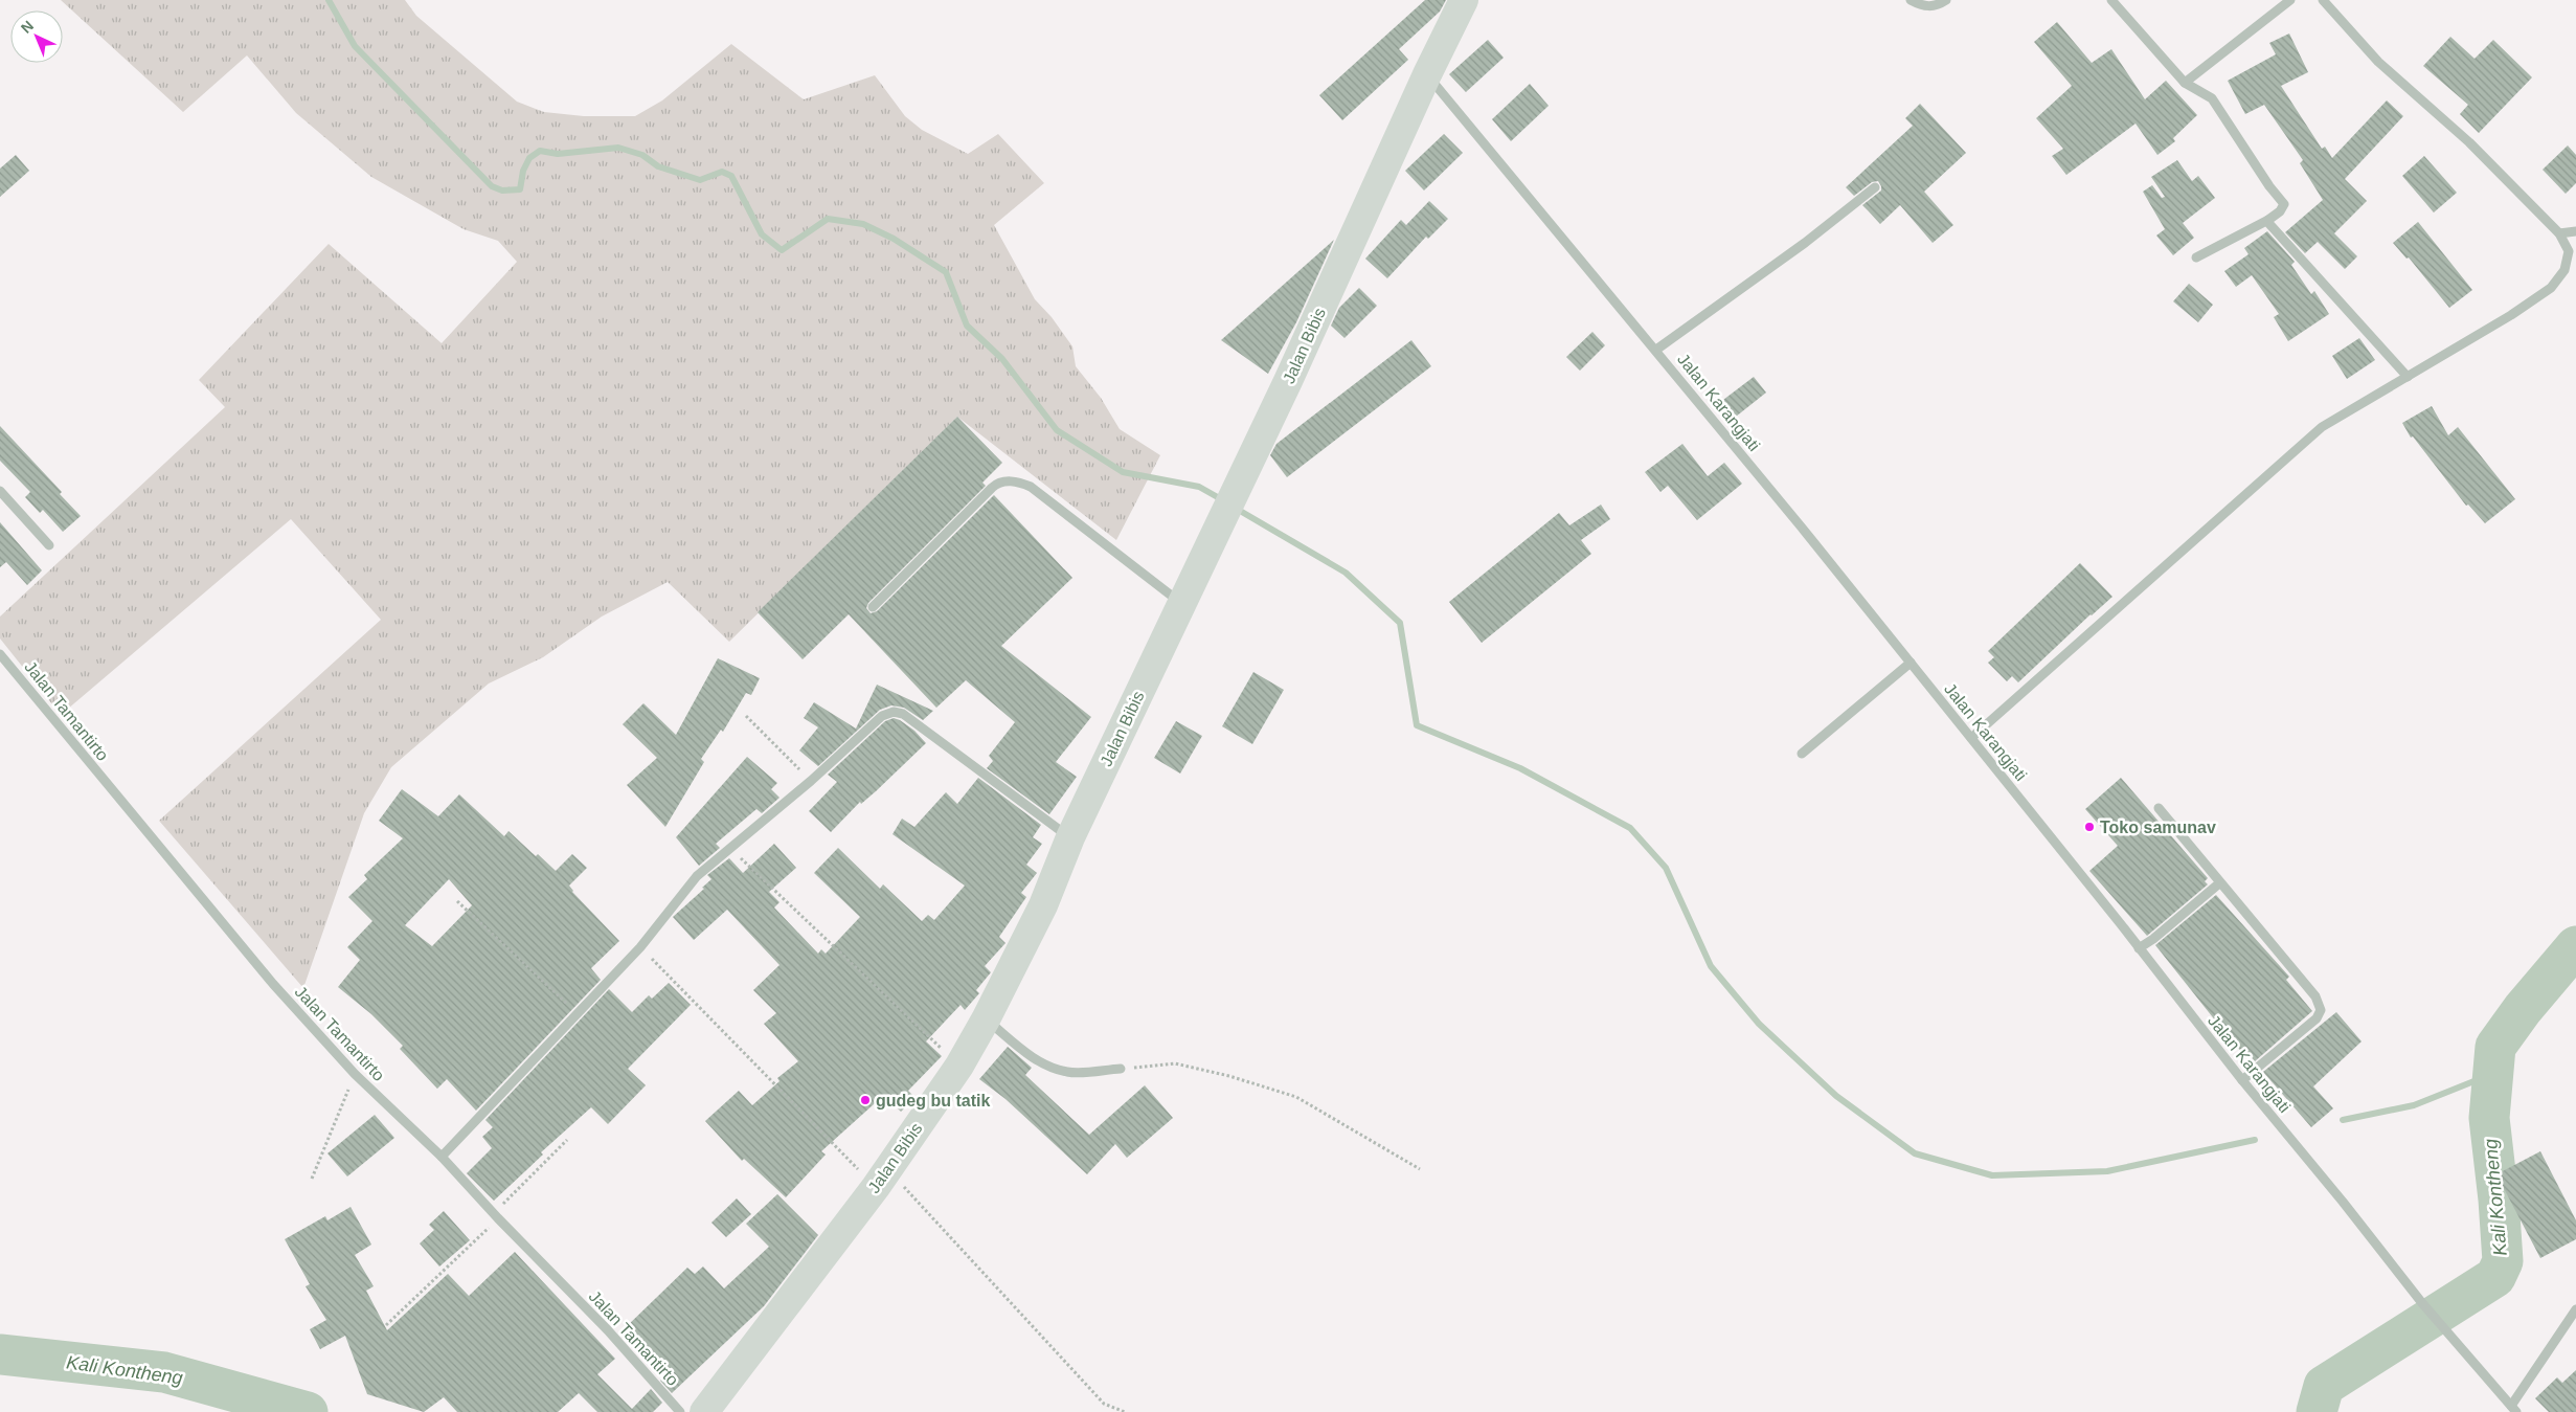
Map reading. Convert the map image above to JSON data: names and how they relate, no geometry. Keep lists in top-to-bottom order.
{
  "streets": {
    "main road": ["Jalan Bibis"],
    "street": ["Jalan Karangjati", "Jalan Tamantirto"]
  },
  "crossings": [
    ["Jalan Bibis", "Jalan Karangjati"]
  ],
  "water": ["Kali Kontheng"],
  "places": ["Toko samunav", "gudeg bu tatik"],
  "north": "top left"
}
